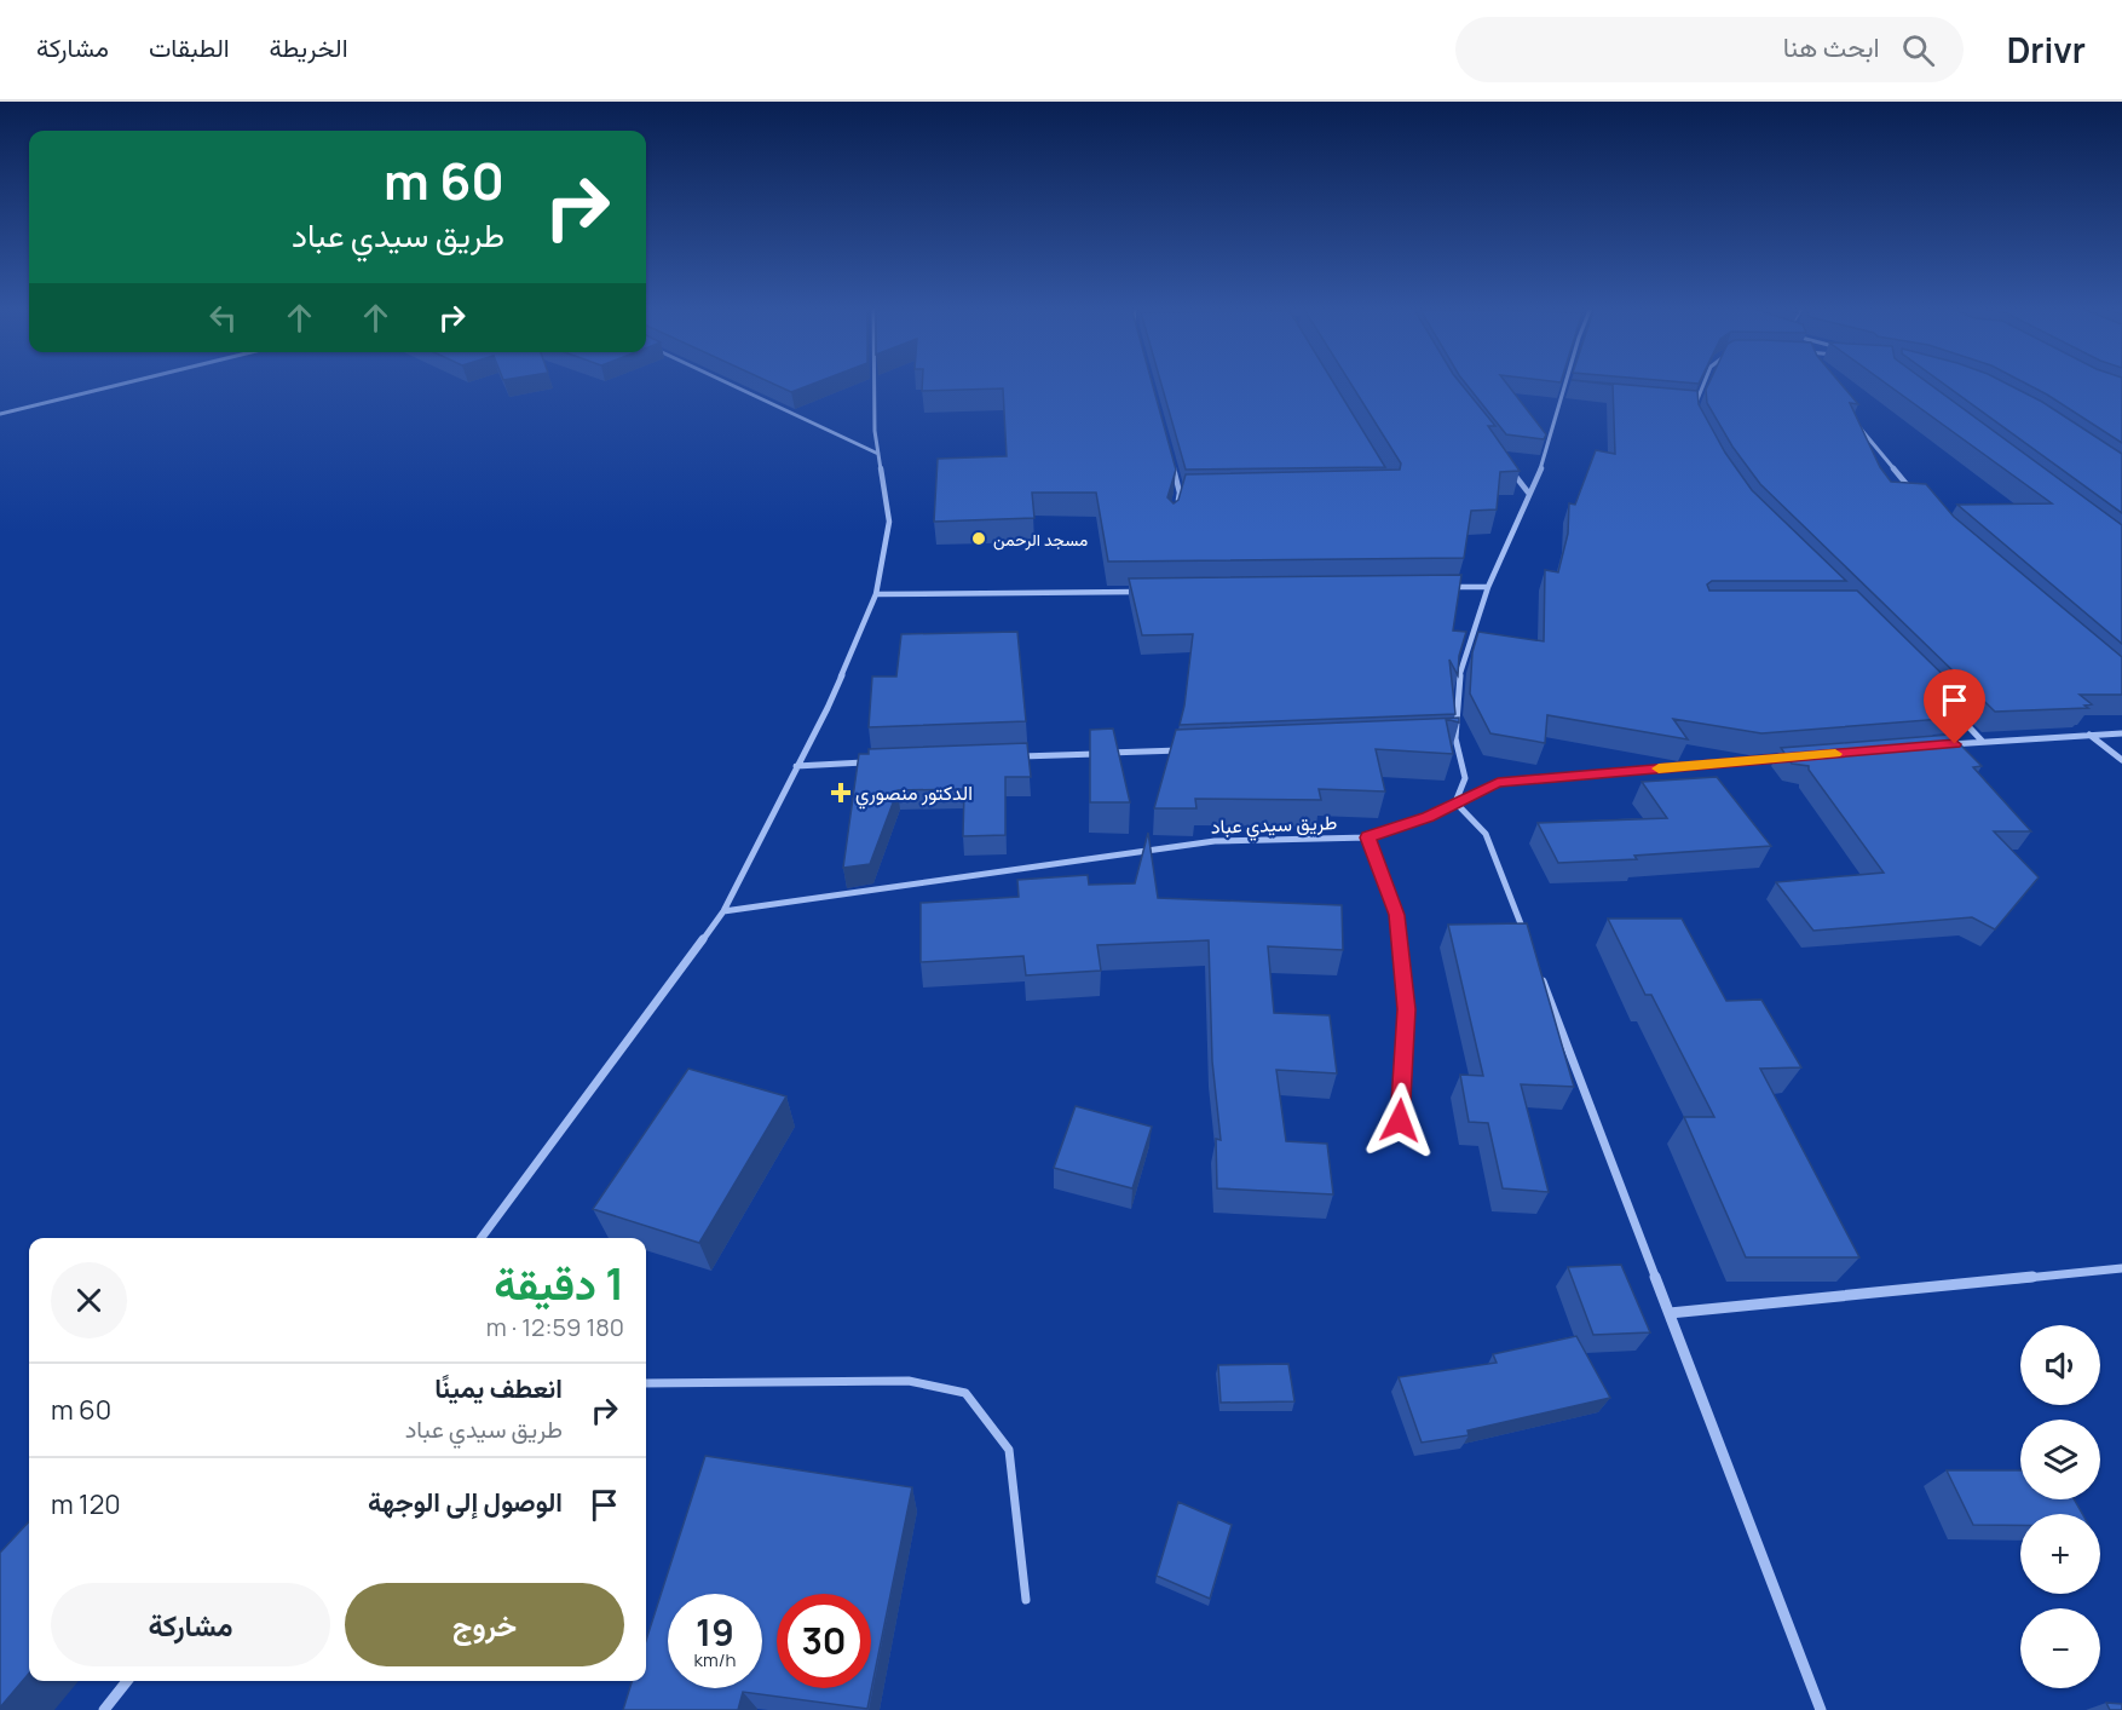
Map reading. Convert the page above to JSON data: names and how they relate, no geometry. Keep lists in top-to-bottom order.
{
  "streets": {
    "street": ["طريق سيدي عباد"]
  },
  "places": {
    "other": ["مسجد الرحمن"],
    "health": ["الدكتور منصوري"]
  },
  "page": {
    "header": "Drivr",
    "search": "ابحث هنا",
    "nav": ["الخريطة", "الطبقات", "مشاركة"],
    "turn": ["60 m", "طريق سيدي عباد"],
    "heading": ["1 دقيقة", "180 m · 12:59"],
    "map_buttons": ["+", "−"],
    "list": [
      {
        "name": "انعطف يمينًا",
        "note": "طريق سيدي عباد",
        "value": "60 m"
      },
      {
        "name": "الوصول إلى الوجهة",
        "value": "120 m"
      }
    ],
    "buttons": ["خروج", "مشاركة"],
    "speed": "19 km/h",
    "limit": "30"
  }
}
